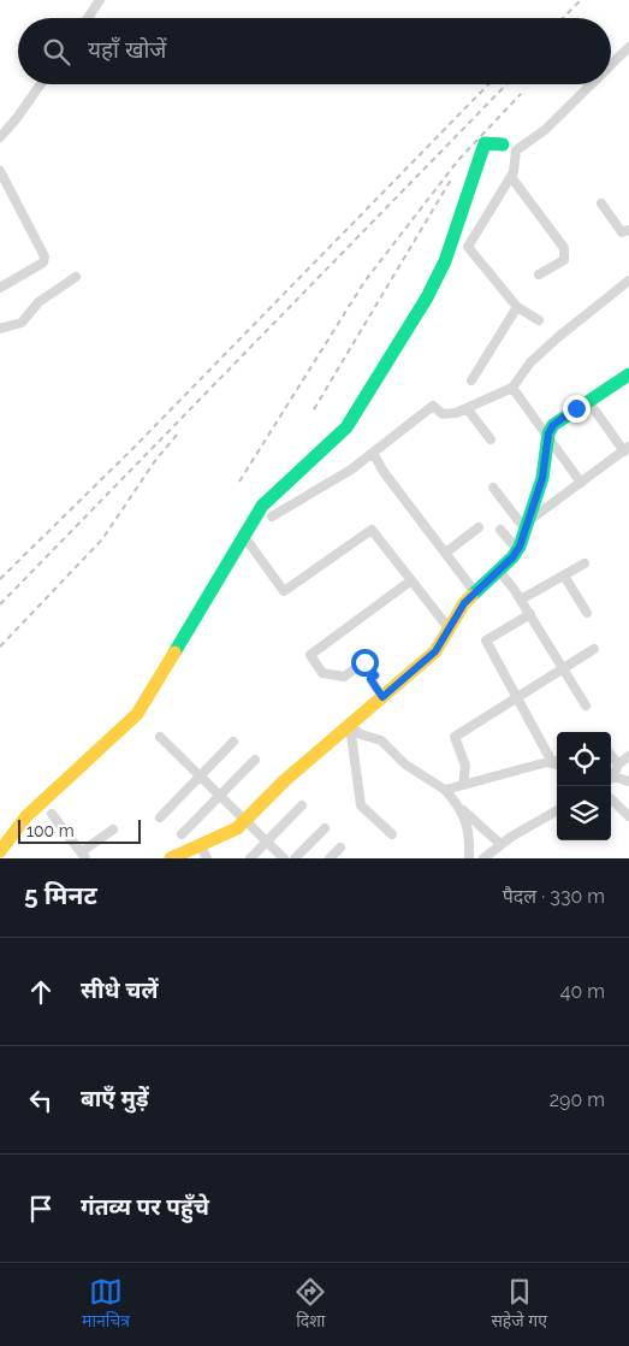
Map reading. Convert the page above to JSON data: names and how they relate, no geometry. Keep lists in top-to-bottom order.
{
  "scale_bar": "100 m",
  "page": {
    "search": "यहाँ खोजें",
    "scale": "100 m",
    "heading": ["5 मिनट", "पैदल · 330 m"],
    "list": [
      ["सीधे चलें", "40 m"],
      ["बाएँ मुड़ें", "290 m"],
      "गंतव्य पर पहुँचे"
    ],
    "nav": ["मानचित्र", "दिशा", "सहेजे गए"]
  }
}
